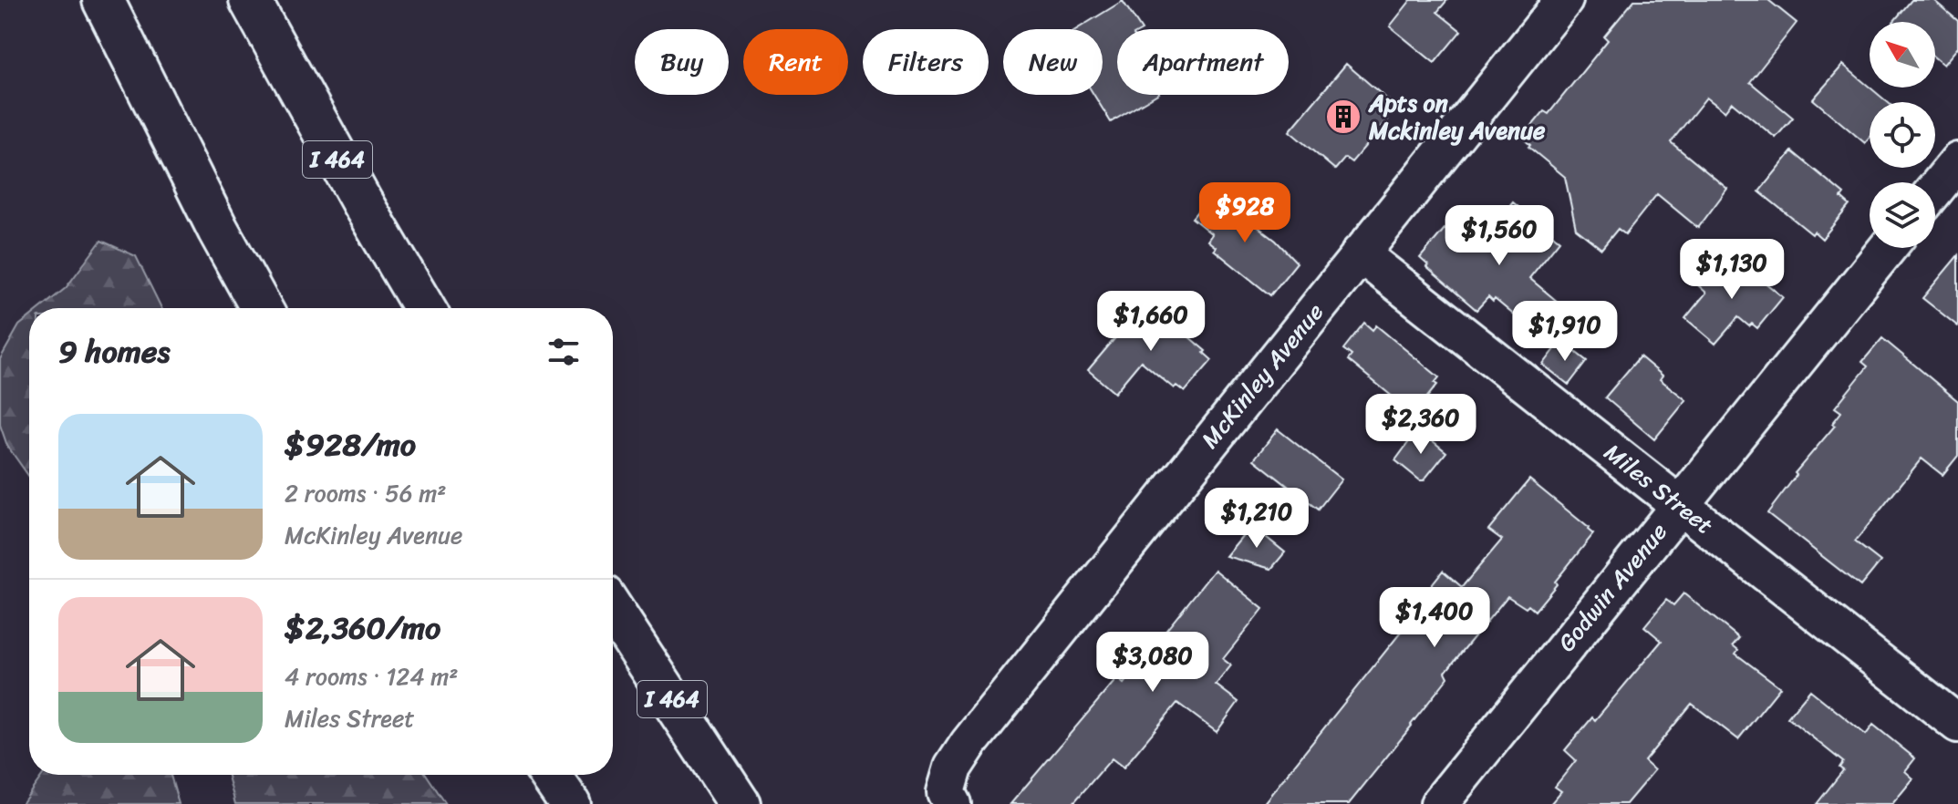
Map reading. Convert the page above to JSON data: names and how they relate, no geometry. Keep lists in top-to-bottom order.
{
  "streets": {
    "highway": ["I 464"],
    "street": ["McKinley Avenue", "Miles Street", "Godwin Avenue"]
  },
  "crossings": [
    ["McKinley Avenue", "Miles Street"],
    ["Miles Street", "Godwin Avenue"]
  ],
  "places": {
    "building": ["Apts on Mckinley Avenue"]
  },
  "north": "top left",
  "page": {
    "chip": [
      "Buy",
      "Rent",
      "Filters",
      "New",
      "Apartment"
    ],
    "price": [
      "$928",
      "$1,560",
      "$1,130",
      "$1,660",
      "$1,910",
      "$2,360",
      "$1,210",
      "$1,400",
      "$3,080"
    ],
    "heading": "9 homes",
    "list": [
      {
        "name": "$928/mo",
        "note": "2 rooms · 56 m² · McKinley Avenue"
      },
      {
        "name": "$2,360/mo",
        "note": "4 rooms · 124 m² · Miles Street"
      }
    ]
  }
}
